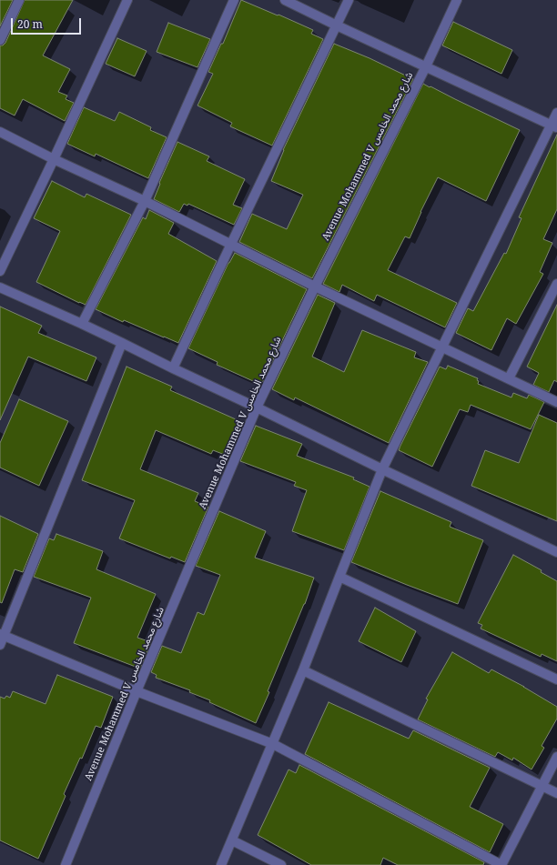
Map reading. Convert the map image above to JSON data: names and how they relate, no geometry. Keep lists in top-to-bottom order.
{
  "streets": {
    "street": ["Avenue Mohammed V شارع محمد الخامس"]
  },
  "scale_bar": "20 m"
}
